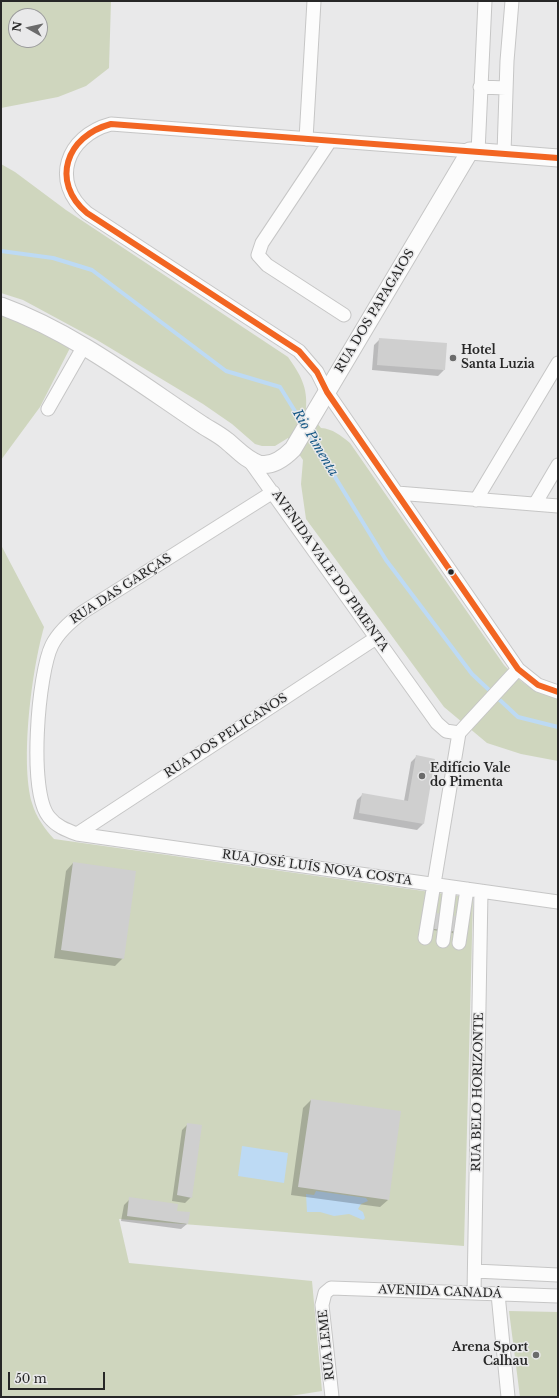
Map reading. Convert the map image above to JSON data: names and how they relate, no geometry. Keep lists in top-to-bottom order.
{
  "streets": {
    "main road": ["RUA DOS PAPAGAIOS"],
    "street": [
      "AVENIDA VALE DO PIMENTA",
      "RUA DAS GARÇAS",
      "RUA DOS PELICANOS",
      "RUA JOSÉ LUÍS NOVA COSTA",
      "RUA BELO HORIZONTE",
      "AVENIDA CANADÁ",
      "RUA LEME"
    ]
  },
  "crossings": [
    ["RUA DOS PAPAGAIOS", "AVENIDA VALE DO PIMENTA"],
    ["AVENIDA VALE DO PIMENTA", "RUA DAS GARÇAS"],
    ["AVENIDA VALE DO PIMENTA", "RUA DOS PELICANOS"],
    ["RUA DAS GARÇAS", "RUA DOS PELICANOS"],
    ["RUA DAS GARÇAS", "RUA JOSÉ LUÍS NOVA COSTA"],
    ["RUA DOS PELICANOS", "RUA JOSÉ LUÍS NOVA COSTA"],
    ["RUA JOSÉ LUÍS NOVA COSTA", "RUA BELO HORIZONTE"],
    ["RUA BELO HORIZONTE", "AVENIDA CANADÁ"],
    ["AVENIDA CANADÁ", "RUA LEME"]
  ],
  "water": ["Rio Pimenta"],
  "places": ["Hotel Santa Luzia", "Edifício Vale do Pimenta", "Arena Sport Calhau"],
  "scale_bar": "50 m",
  "north": "left"
}
